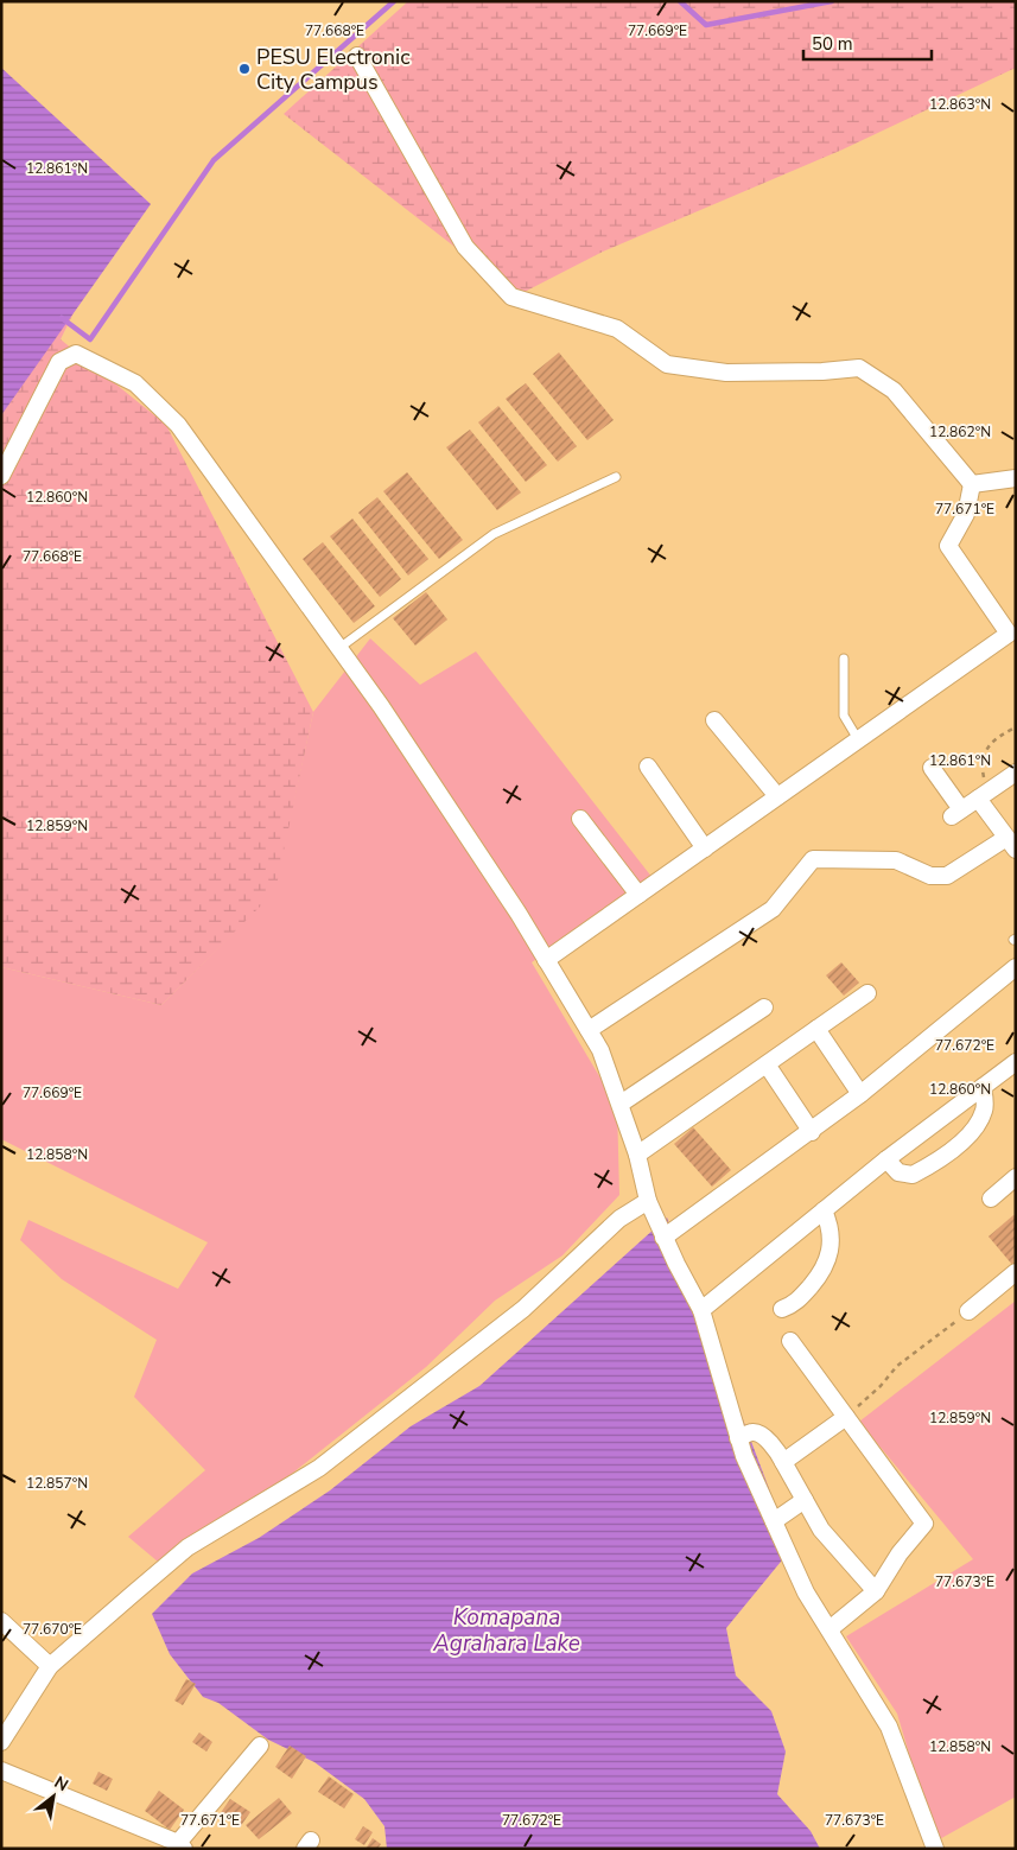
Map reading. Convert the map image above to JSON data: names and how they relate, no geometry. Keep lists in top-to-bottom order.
{
  "water": ["Komapana Agrahara Lake"],
  "places": ["PESU Electronic City Campus"],
  "scale_bar": "50 m",
  "north": "top right",
  "coordinates": [
    "77.668°E",
    "77.669°E",
    "12.863°N",
    "12.861°N",
    "12.862°N",
    "12.860°N",
    "77.671°E",
    "12.859°N",
    "77.672°E",
    "12.858°N",
    "12.857°N",
    "77.673°E",
    "77.670°E"
  ]
}
